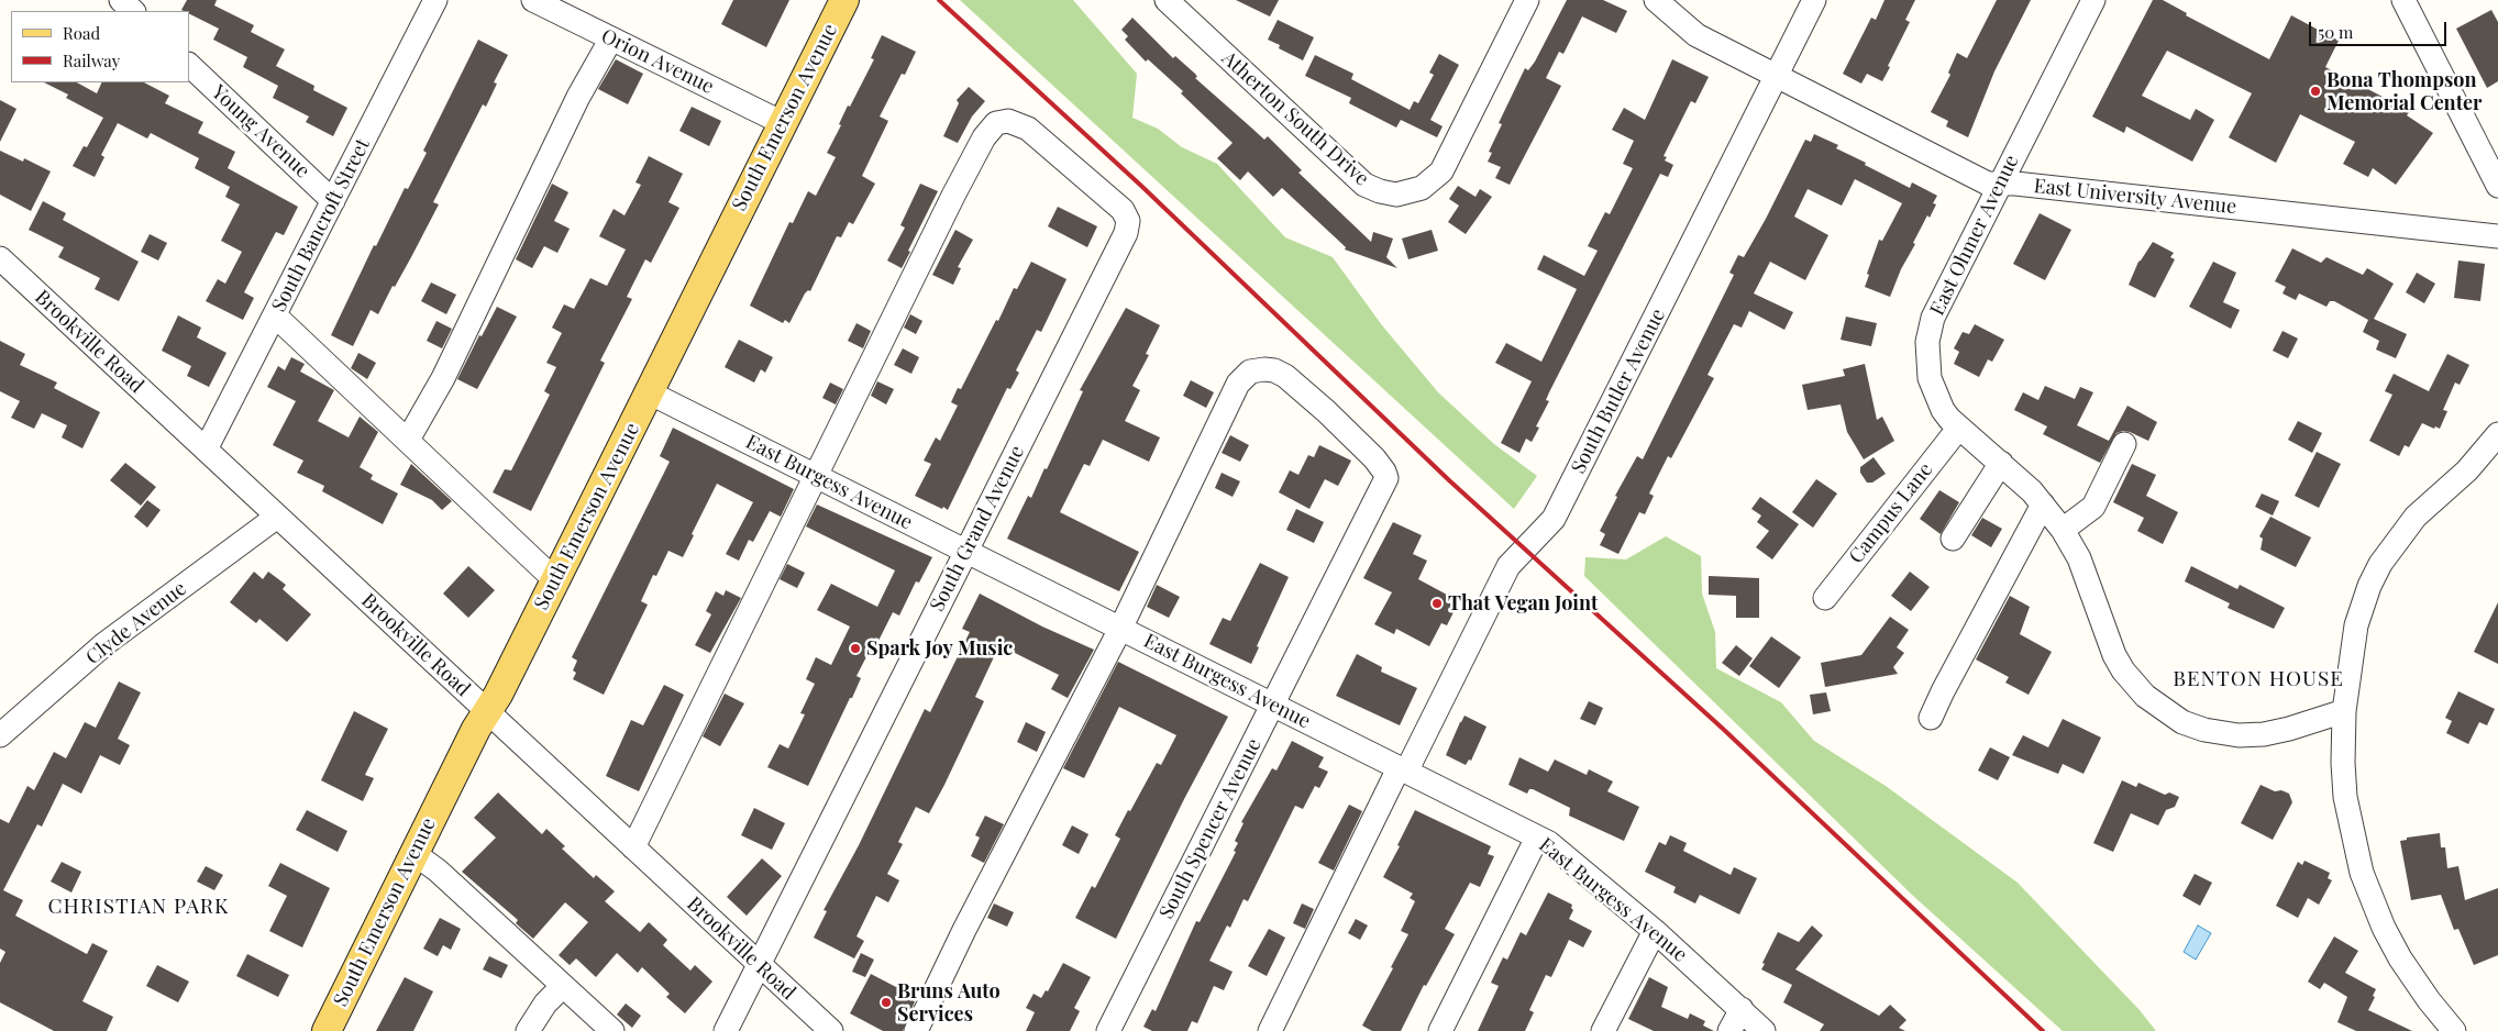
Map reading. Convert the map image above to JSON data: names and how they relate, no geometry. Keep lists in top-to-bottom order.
{
  "streets": {
    "main road": ["South Emerson Avenue"],
    "street": [
      "Orion Avenue",
      "Atherton South Drive",
      "Young Avenue",
      "East University Avenue",
      "South Bancroft Street",
      "East Ohmer Avenue",
      "Brookville Road",
      "South Butler Avenue",
      "East Burgess Avenue",
      "Campus Lane",
      "South Grand Avenue",
      "Clyde Avenue",
      "South Spencer Avenue"
    ]
  },
  "crossings": [
    ["Orion Avenue", "South Emerson Avenue"],
    ["South Emerson Avenue", "Brookville Road"],
    ["South Emerson Avenue", "East Burgess Avenue"],
    ["Young Avenue", "South Bancroft Street"],
    ["East University Avenue", "East Ohmer Avenue"],
    ["East University Avenue", "South Butler Avenue"],
    ["South Bancroft Street", "Brookville Road"],
    ["East Ohmer Avenue", "Campus Lane"],
    ["Brookville Road", "South Grand Avenue"],
    ["Brookville Road", "Clyde Avenue"],
    ["South Butler Avenue", "East Burgess Avenue"],
    ["East Burgess Avenue", "South Grand Avenue"],
    ["East Burgess Avenue", "South Spencer Avenue"]
  ],
  "districts": ["BENTON HOUSE", "CHRISTIAN PARK"],
  "places": [
    "Bona Thompson Memorial Center",
    "That Vegan Joint",
    "Spark Joy Music",
    "Bruns Auto Services"
  ],
  "legend": ["Road", "Railway"],
  "scale_bar": "50 m"
}
